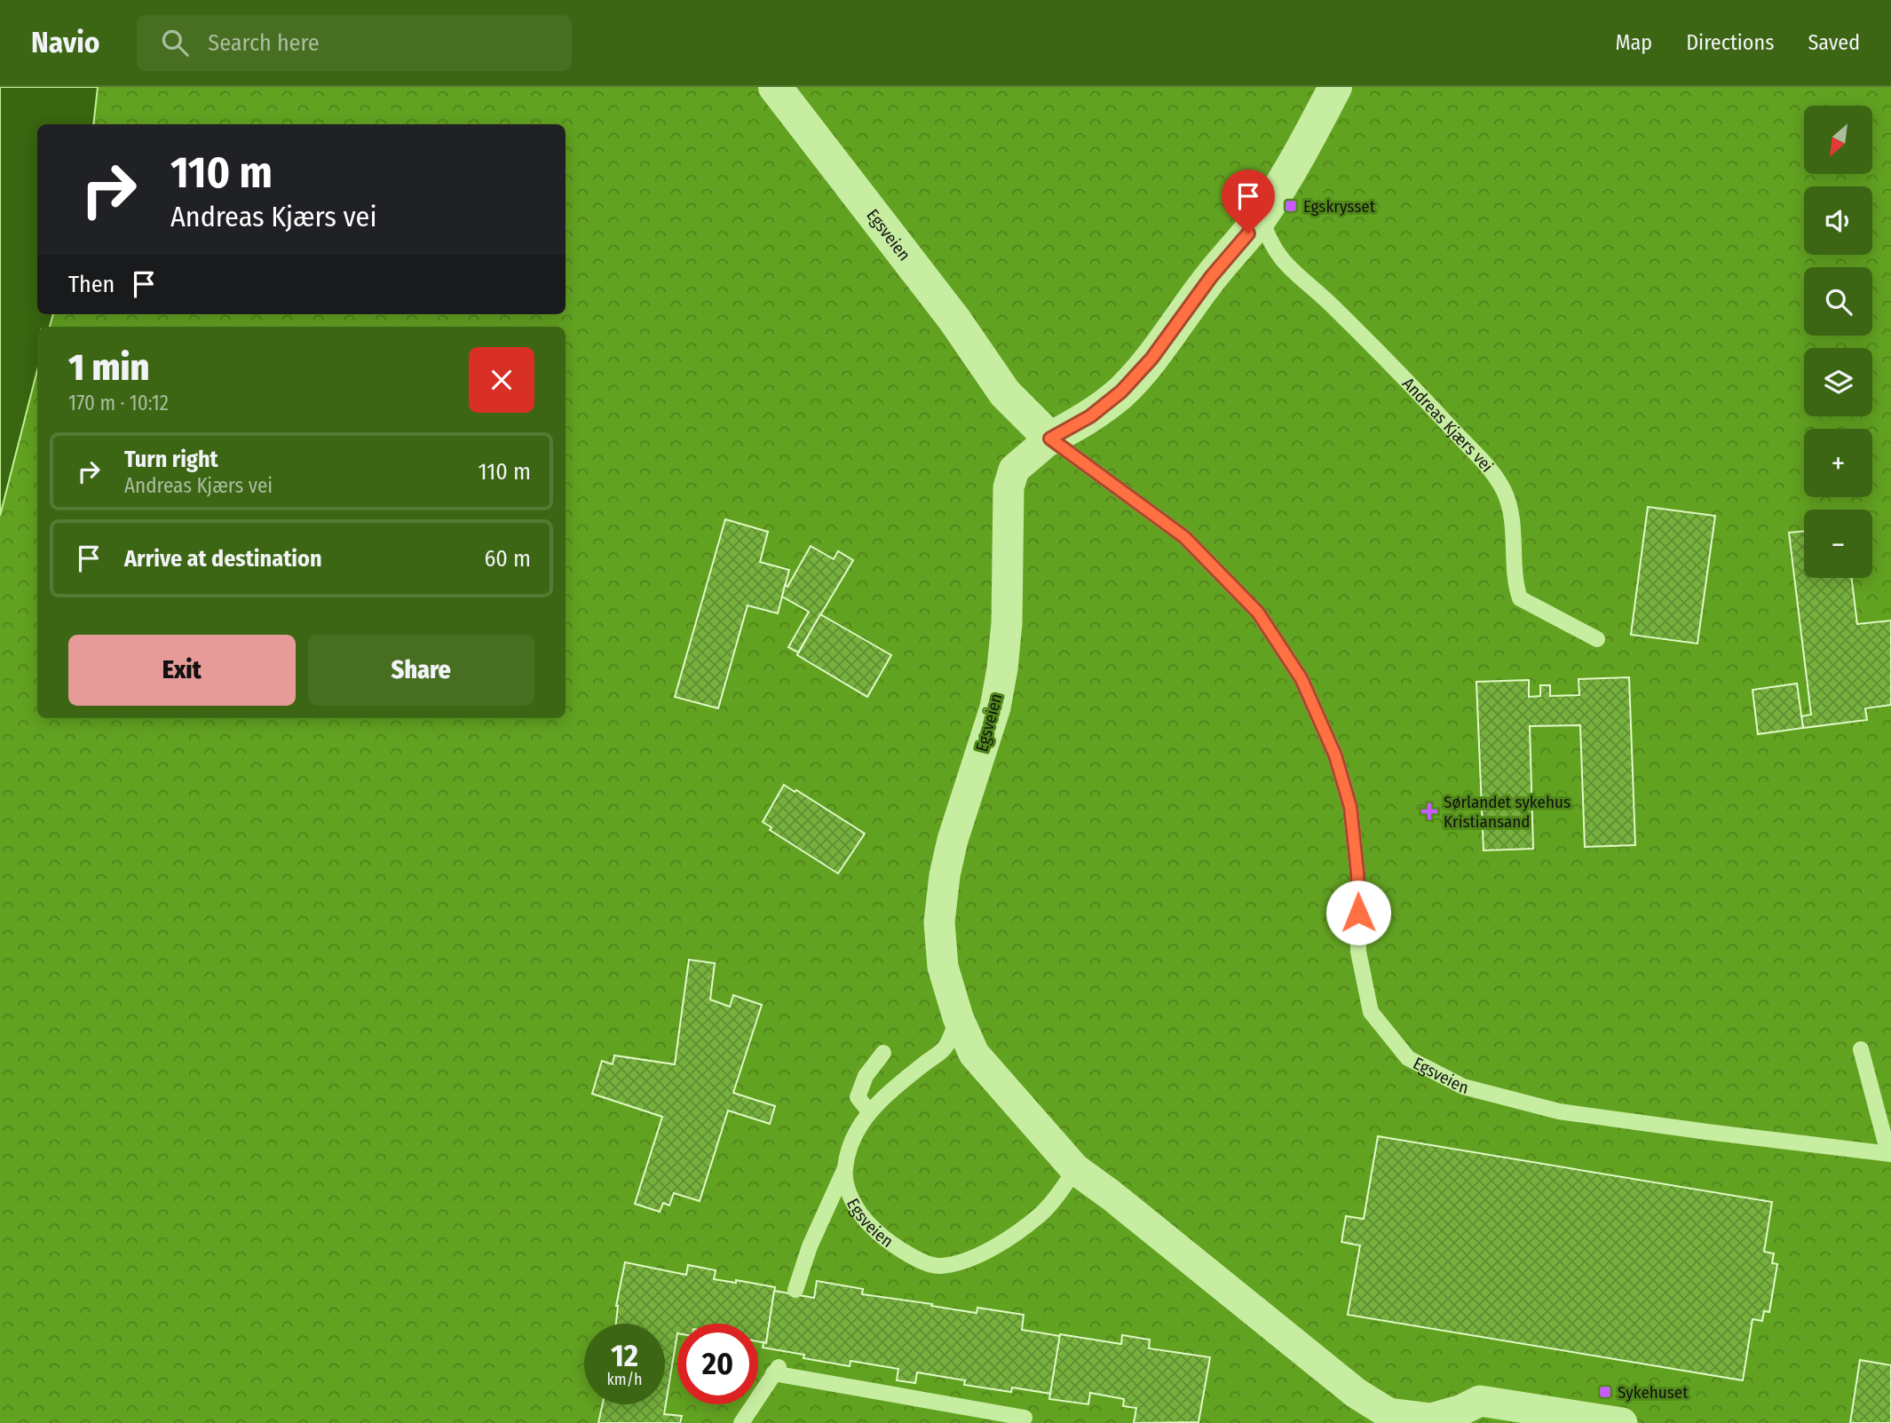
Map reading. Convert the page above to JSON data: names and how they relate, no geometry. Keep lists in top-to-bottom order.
{
  "streets": {
    "street": ["Egsveien"],
    "lane": ["Andreas Kjærs vei"]
  },
  "places": {
    "transit": ["Egskrysset", "Sykehuset"],
    "health": ["Sørlandet sykehus Kristiansand"]
  },
  "north": "bottom left",
  "page": {
    "header": "Navio",
    "search": "Search here",
    "nav": ["Map", "Directions", "Saved"],
    "map_buttons": ["+", "−"],
    "turn": ["110 m", "Andreas Kjærs vei"],
    "then": "Then",
    "heading": ["1 min", "170 m · 10:12"],
    "list": [
      {
        "name": "Turn right",
        "note": "Andreas Kjærs vei",
        "value": "110 m"
      },
      {
        "name": "Arrive at destination",
        "value": "60 m"
      }
    ],
    "buttons": ["Exit", "Share"],
    "speed": "12 km/h",
    "limit": "20"
  }
}
